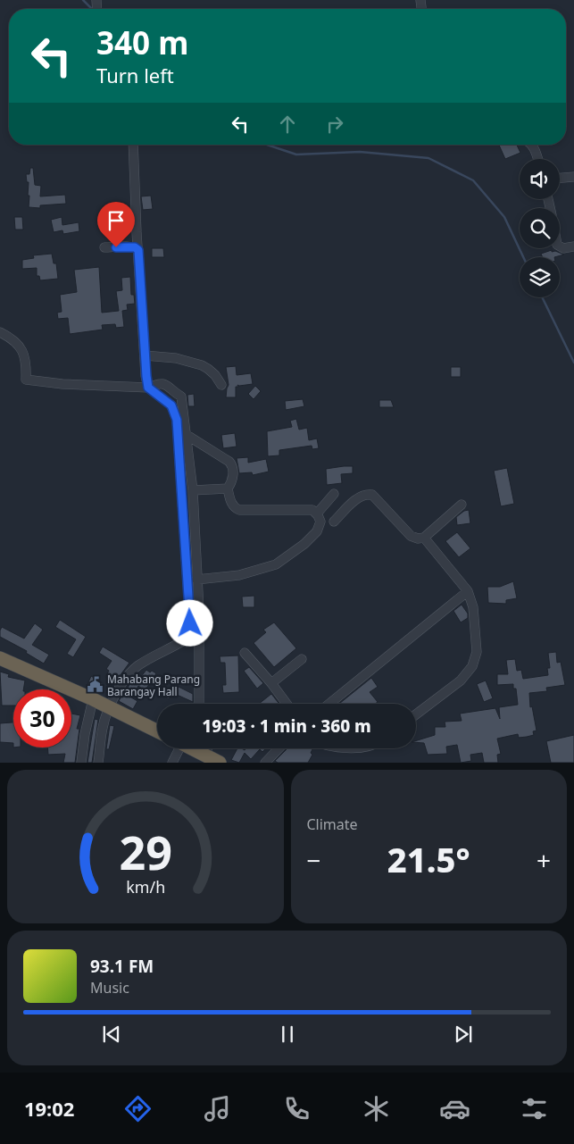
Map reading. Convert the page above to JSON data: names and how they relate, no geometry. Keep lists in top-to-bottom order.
{
  "places": {
    "public building": ["Mahabang Parang Barangay Hall"]
  },
  "page": {
    "turn": ["340 m", "Turn left"],
    "limit": "30",
    "trip": "19:03 · 1 min · 360 m",
    "tile": "Climate",
    "heat": ["−", "21.5°", "+"],
    "song": ["93.1 FM", "Music"],
    "tabs": "19:02",
    "gauge": ["29", "km/h"]
  }
}
